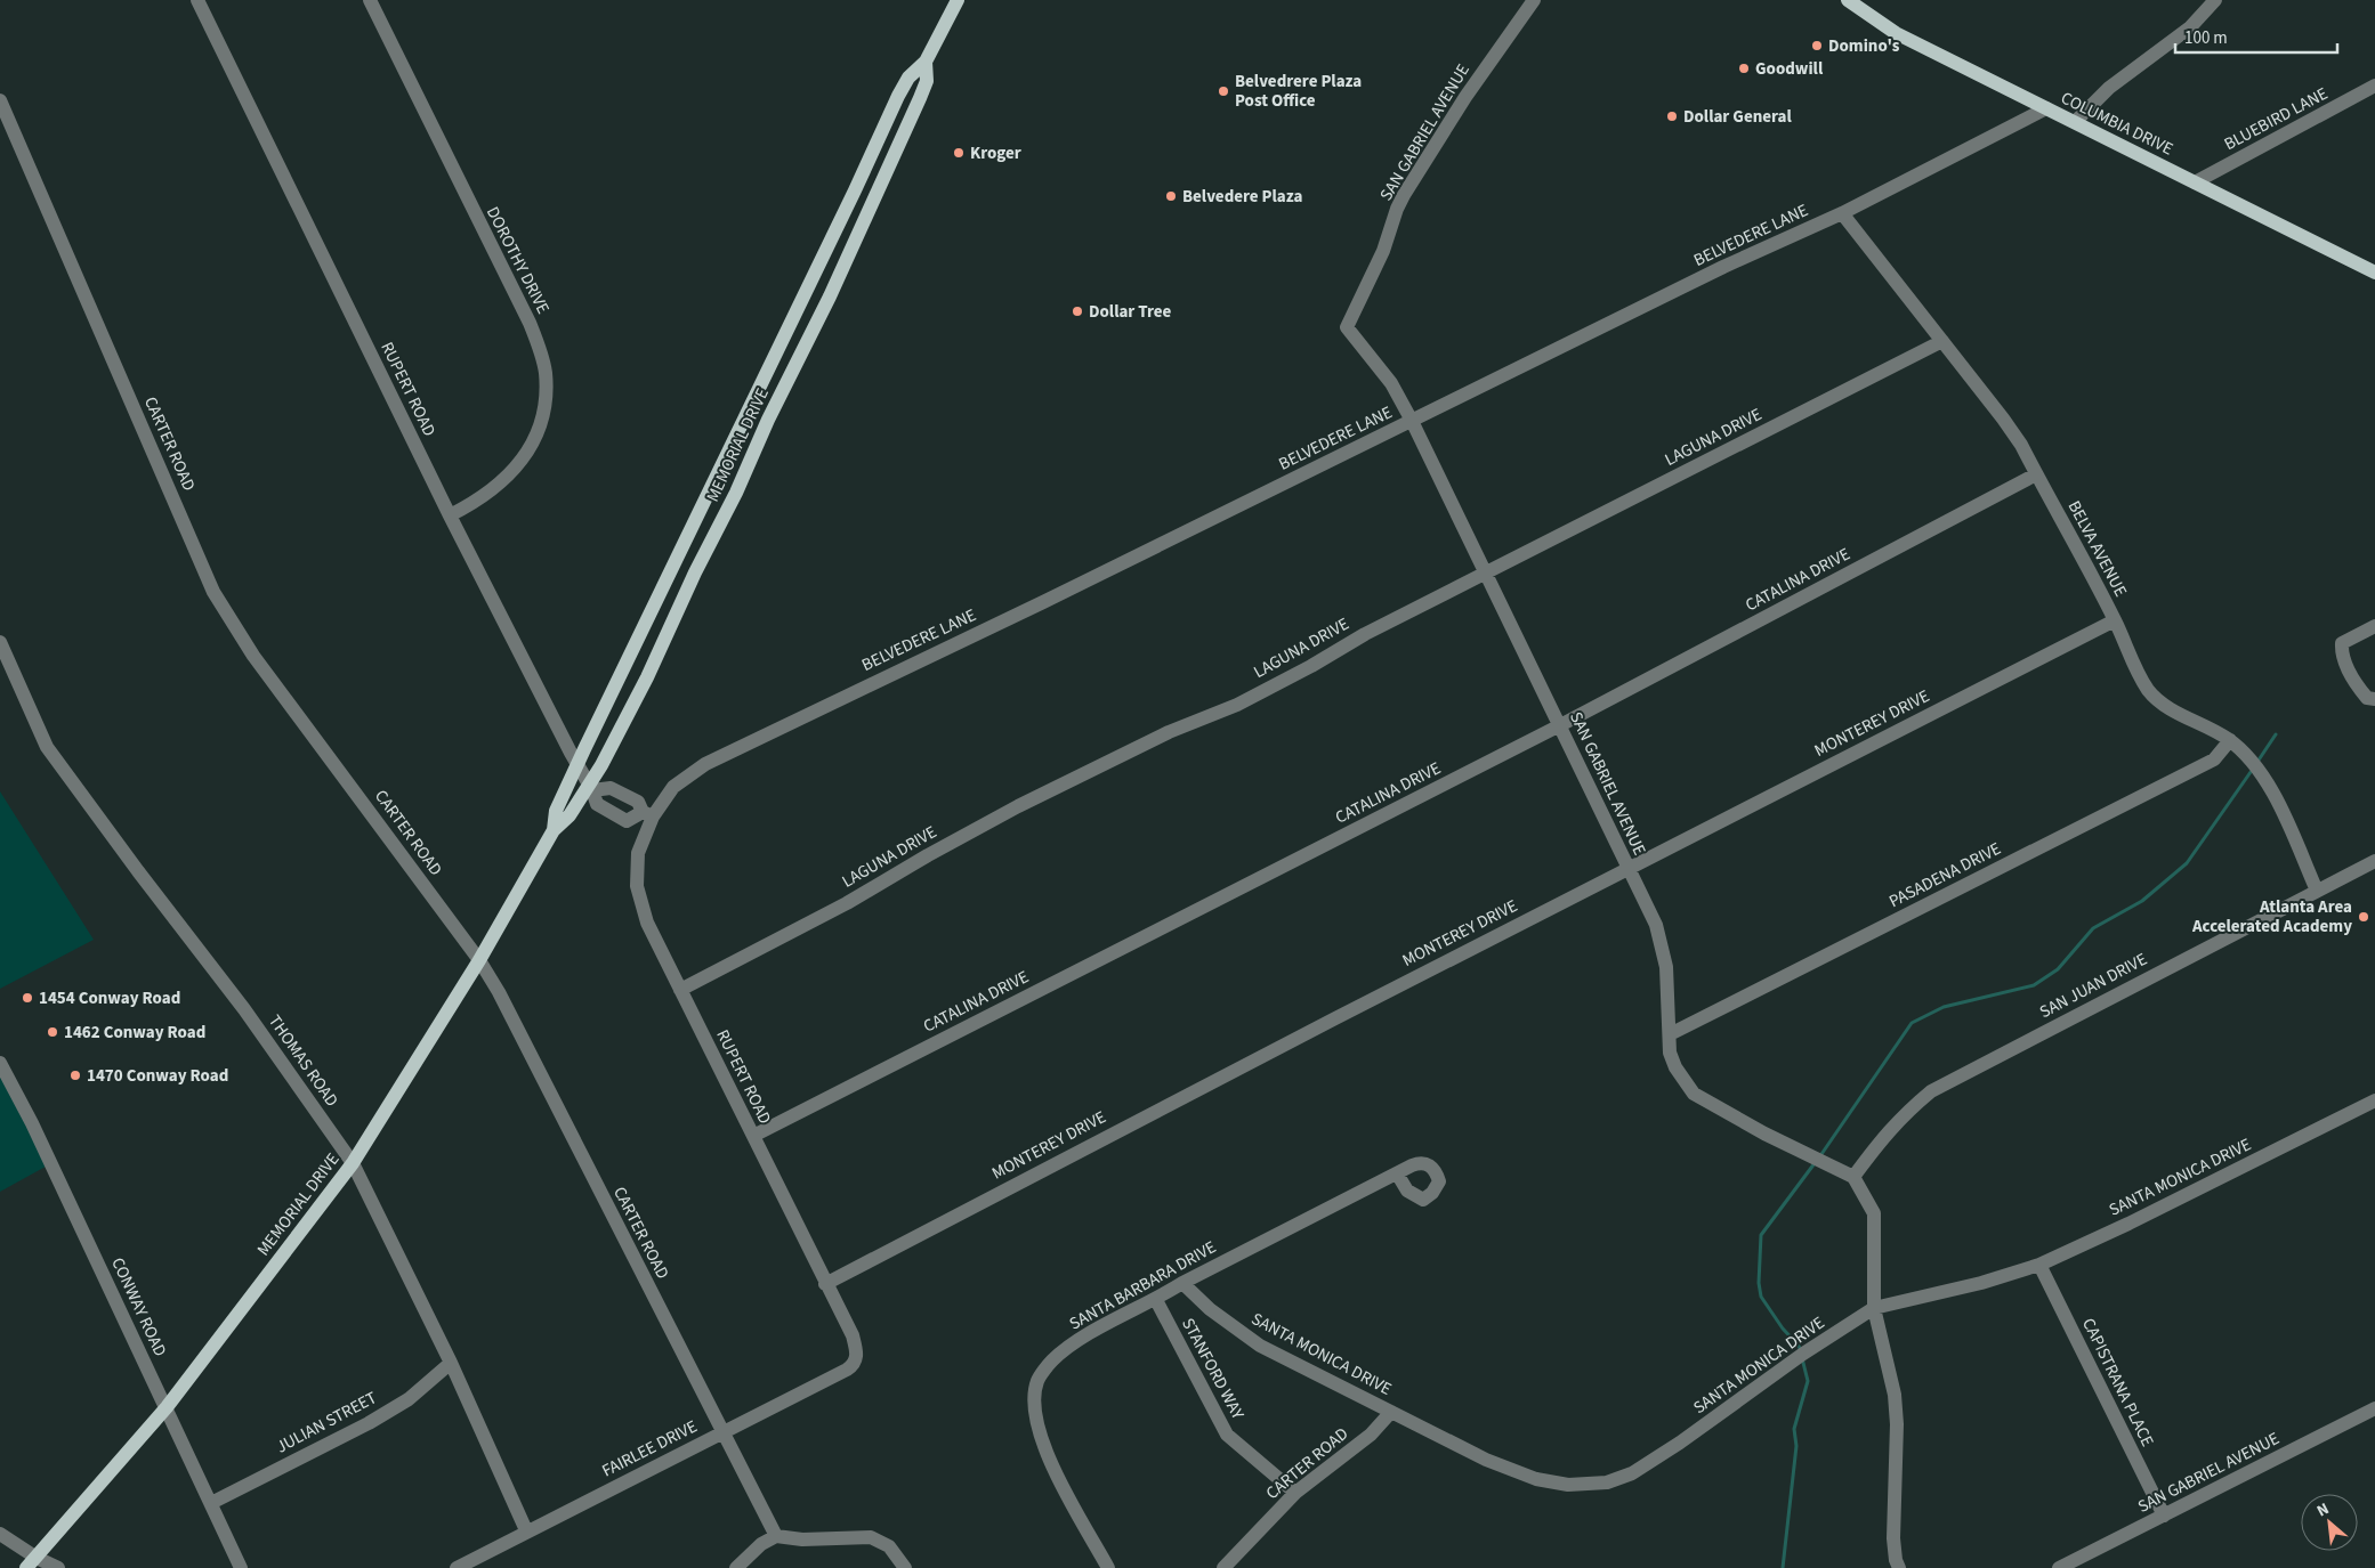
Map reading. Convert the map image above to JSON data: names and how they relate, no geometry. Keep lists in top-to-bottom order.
{
  "streets": {
    "main road": ["COLUMBIA DRIVE", "MEMORIAL DRIVE"],
    "street": [
      "BLUEBIRD LANE",
      "SAN GABRIEL AVENUE",
      "BELVEDERE LANE",
      "DOROTHY DRIVE",
      "RUPERT ROAD",
      "LAGUNA DRIVE",
      "CARTER ROAD",
      "BELVA AVENUE",
      "CATALINA DRIVE",
      "MONTEREY DRIVE",
      "PASADENA DRIVE",
      "SAN JUAN DRIVE",
      "THOMAS ROAD",
      "SANTA MONICA DRIVE",
      "SANTA BARBARA DRIVE",
      "CONWAY ROAD",
      "STANFORD WAY",
      "CAPISTRANA PLACE",
      "JULIAN STREET",
      "FAIRLEE DRIVE"
    ]
  },
  "crossings": [
    ["BLUEBIRD LANE", "COLUMBIA DRIVE"],
    ["COLUMBIA DRIVE", "BELVEDERE LANE"],
    ["SAN GABRIEL AVENUE", "BELVEDERE LANE"],
    ["SAN GABRIEL AVENUE", "LAGUNA DRIVE"],
    ["SAN GABRIEL AVENUE", "CATALINA DRIVE"],
    ["SAN GABRIEL AVENUE", "MONTEREY DRIVE"],
    ["SAN GABRIEL AVENUE", "PASADENA DRIVE"],
    ["SAN GABRIEL AVENUE", "SAN JUAN DRIVE"],
    ["SAN GABRIEL AVENUE", "CAPISTRANA PLACE"],
    ["BELVEDERE LANE", "RUPERT ROAD"],
    ["BELVEDERE LANE", "BELVA AVENUE"],
    ["DOROTHY DRIVE", "RUPERT ROAD"],
    ["RUPERT ROAD", "LAGUNA DRIVE"],
    ["RUPERT ROAD", "MEMORIAL DRIVE"],
    ["RUPERT ROAD", "CATALINA DRIVE"],
    ["RUPERT ROAD", "MONTEREY DRIVE"],
    ["RUPERT ROAD", "FAIRLEE DRIVE"],
    ["LAGUNA DRIVE", "BELVA AVENUE"],
    ["CARTER ROAD", "MEMORIAL DRIVE"],
    ["CARTER ROAD", "SANTA MONICA DRIVE"],
    ["CARTER ROAD", "STANFORD WAY"],
    ["CARTER ROAD", "FAIRLEE DRIVE"],
    ["MEMORIAL DRIVE", "THOMAS ROAD"],
    ["MEMORIAL DRIVE", "CONWAY ROAD"],
    ["BELVA AVENUE", "CATALINA DRIVE"],
    ["BELVA AVENUE", "MONTEREY DRIVE"],
    ["BELVA AVENUE", "PASADENA DRIVE"],
    ["BELVA AVENUE", "SAN JUAN DRIVE"],
    ["THOMAS ROAD", "JULIAN STREET"],
    ["THOMAS ROAD", "FAIRLEE DRIVE"],
    ["SANTA MONICA DRIVE", "SANTA BARBARA DRIVE"],
    ["SANTA MONICA DRIVE", "CAPISTRANA PLACE"],
    ["SANTA BARBARA DRIVE", "STANFORD WAY"],
    ["CONWAY ROAD", "JULIAN STREET"]
  ],
  "places": [
    "Domino's",
    "Goodwill",
    "Belvedrere Plaza Post Office",
    "Dollar General",
    "Kroger",
    "Belvedere Plaza",
    "Dollar Tree",
    "Atlanta Area Accelerated Academy",
    "1454 Conway Road",
    "1462 Conway Road",
    "1470 Conway Road"
  ],
  "scale_bar": "100 m",
  "north": "top left"
}
